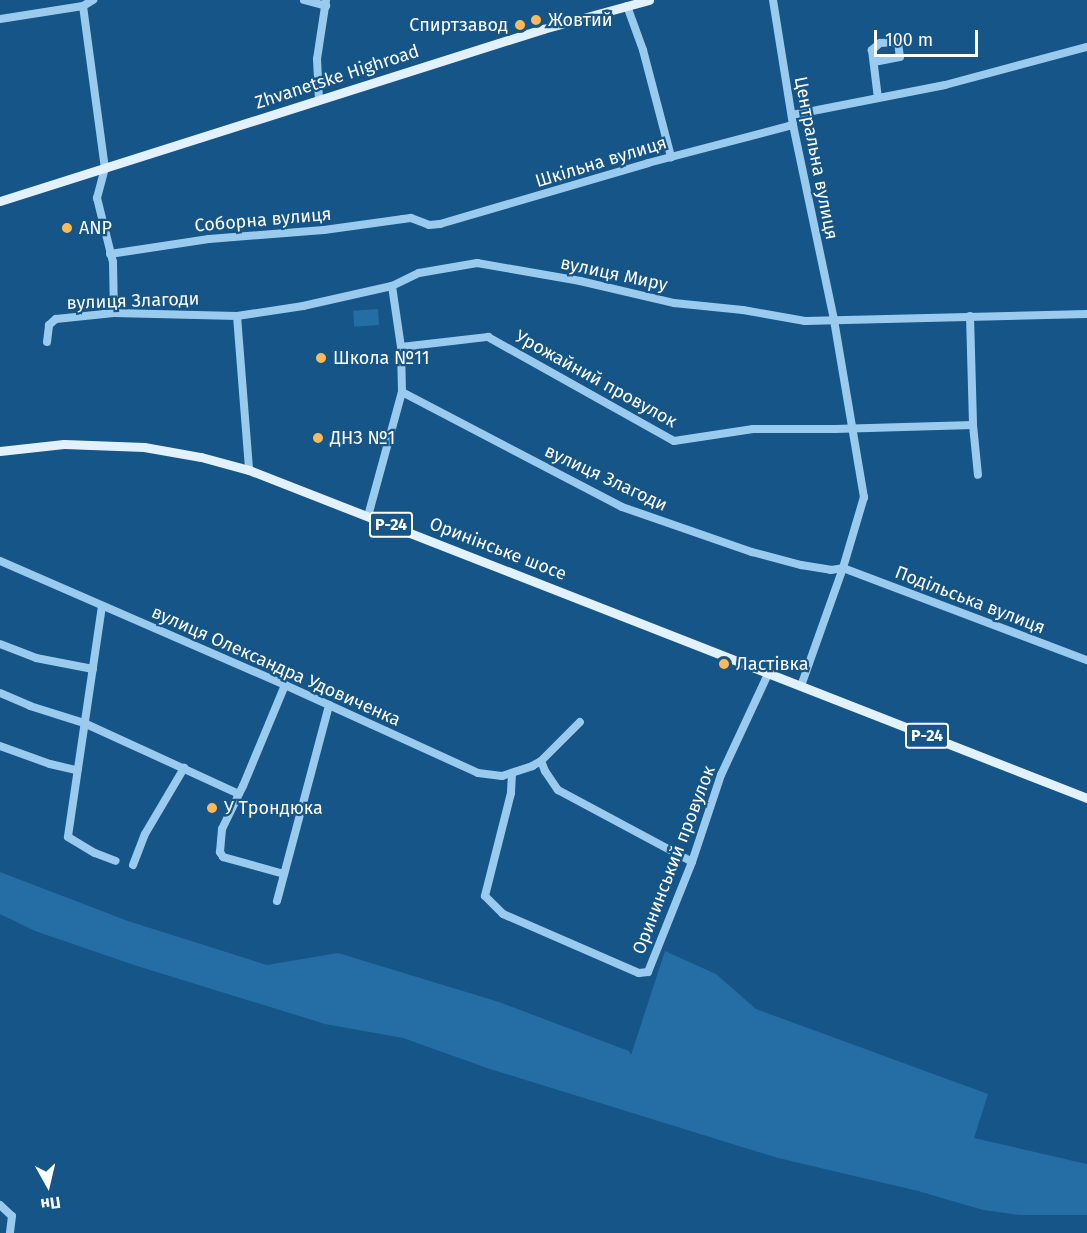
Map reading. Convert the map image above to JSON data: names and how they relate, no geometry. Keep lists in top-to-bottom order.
{
  "streets": {
    "main road": ["Zhvanetske Highroad", "Р-24", "Оринінське шосе"],
    "street": [
      "Центральна вулиця",
      "Шкільна вулиця",
      "Соборна вулиця",
      "вулиця Миру",
      "вулиця Злагоди",
      "Урожайний провулок",
      "Подільська вулиця",
      "вулиця Олександра Удовиченка",
      "Орининський провулок"
    ]
  },
  "crossings": [
    ["Центральна вулиця", "Шкільна вулиця"],
    ["Центральна вулиця", "вулиця Миру"],
    ["Центральна вулиця", "вулиця Злагоди"],
    ["Центральна вулиця", "Урожайний провулок"],
    ["Центральна вулиця", "Р-24"],
    ["Центральна вулиця", "Подільська вулиця"],
    ["Шкільна вулиця", "Соборна вулиця"],
    ["вулиця Миру", "вулиця Злагоди"],
    ["вулиця Злагоди", "Подільська вулиця"],
    ["Р-24", "Оринінське шосе"],
    ["Р-24", "Орининський провулок"],
    ["Оринінське шосе", "Орининський провулок"],
    ["вулиця Олександра Удовиченка", "Орининський провулок"]
  ],
  "places": [
    "Жовтий",
    "Спиртзавод",
    "ANP",
    "Школа №11",
    "ДНЗ №1",
    "Ластівка",
    "У Трондюка"
  ],
  "scale_bar": "100 m",
  "north": "bottom"
}
